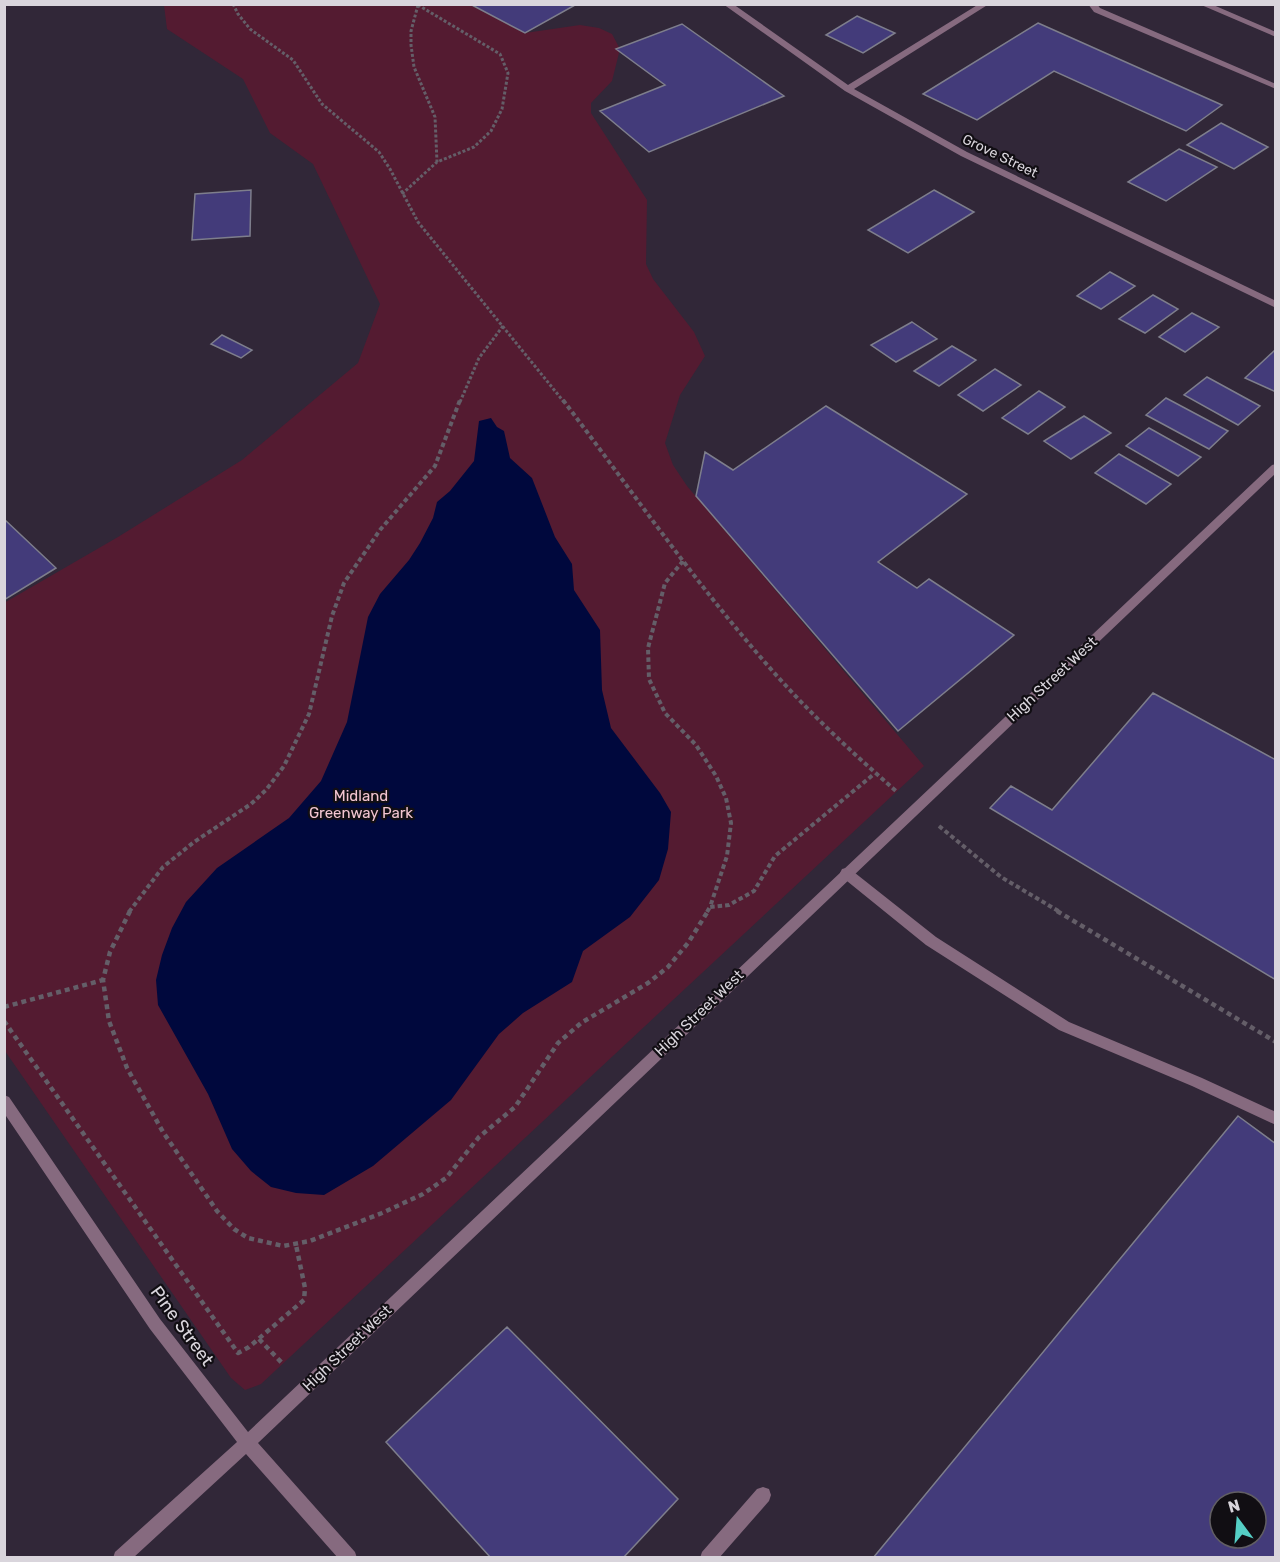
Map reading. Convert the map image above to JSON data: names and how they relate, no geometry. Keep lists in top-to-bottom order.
{
  "streets": {
    "street": ["Grove Street", "High Street West", "Pine Street"]
  },
  "crossings": [
    ["High Street West", "Pine Street"]
  ],
  "parks": ["Midland Greenway Park"],
  "north": "top"
}
